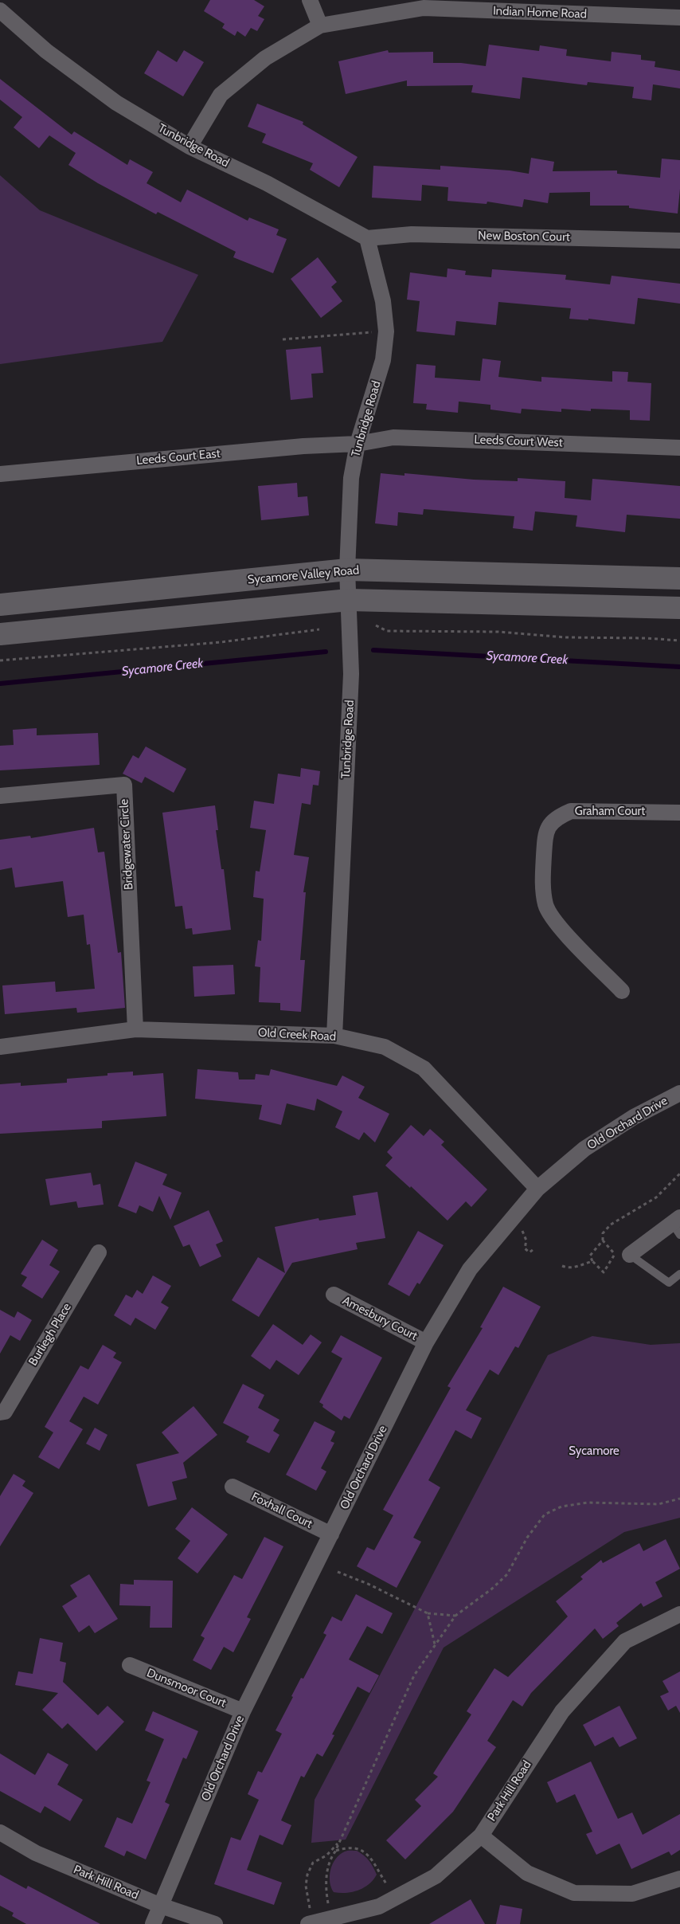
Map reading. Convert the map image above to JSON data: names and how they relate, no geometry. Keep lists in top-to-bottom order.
{
  "streets": {
    "main road": ["Sycamore Valley Road"],
    "street": [
      "Indian Home Road",
      "Tunbridge Road",
      "New Boston Court",
      "Leeds Court West",
      "Leeds Court East",
      "Graham Court",
      "Bridgewater Circle",
      "Old Creek Road",
      "Old Orchard Drive",
      "Amesbury Court",
      "Burliegh Place",
      "Foxhall Court",
      "Dunsmoor Court",
      "Park Hill Road"
    ]
  },
  "crossings": [
    ["Indian Home Road", "Tunbridge Road"],
    ["Tunbridge Road", "New Boston Court"],
    ["Tunbridge Road", "Leeds Court West"],
    ["Tunbridge Road", "Leeds Court East"],
    ["Tunbridge Road", "Sycamore Valley Road"],
    ["Tunbridge Road", "Old Creek Road"],
    ["Leeds Court West", "Leeds Court East"],
    ["Bridgewater Circle", "Old Creek Road"],
    ["Old Creek Road", "Old Orchard Drive"],
    ["Old Orchard Drive", "Amesbury Court"],
    ["Old Orchard Drive", "Foxhall Court"],
    ["Old Orchard Drive", "Dunsmoor Court"],
    ["Old Orchard Drive", "Park Hill Road"]
  ],
  "water": ["Sycamore Creek"],
  "parks": ["Sycamore"]
}
